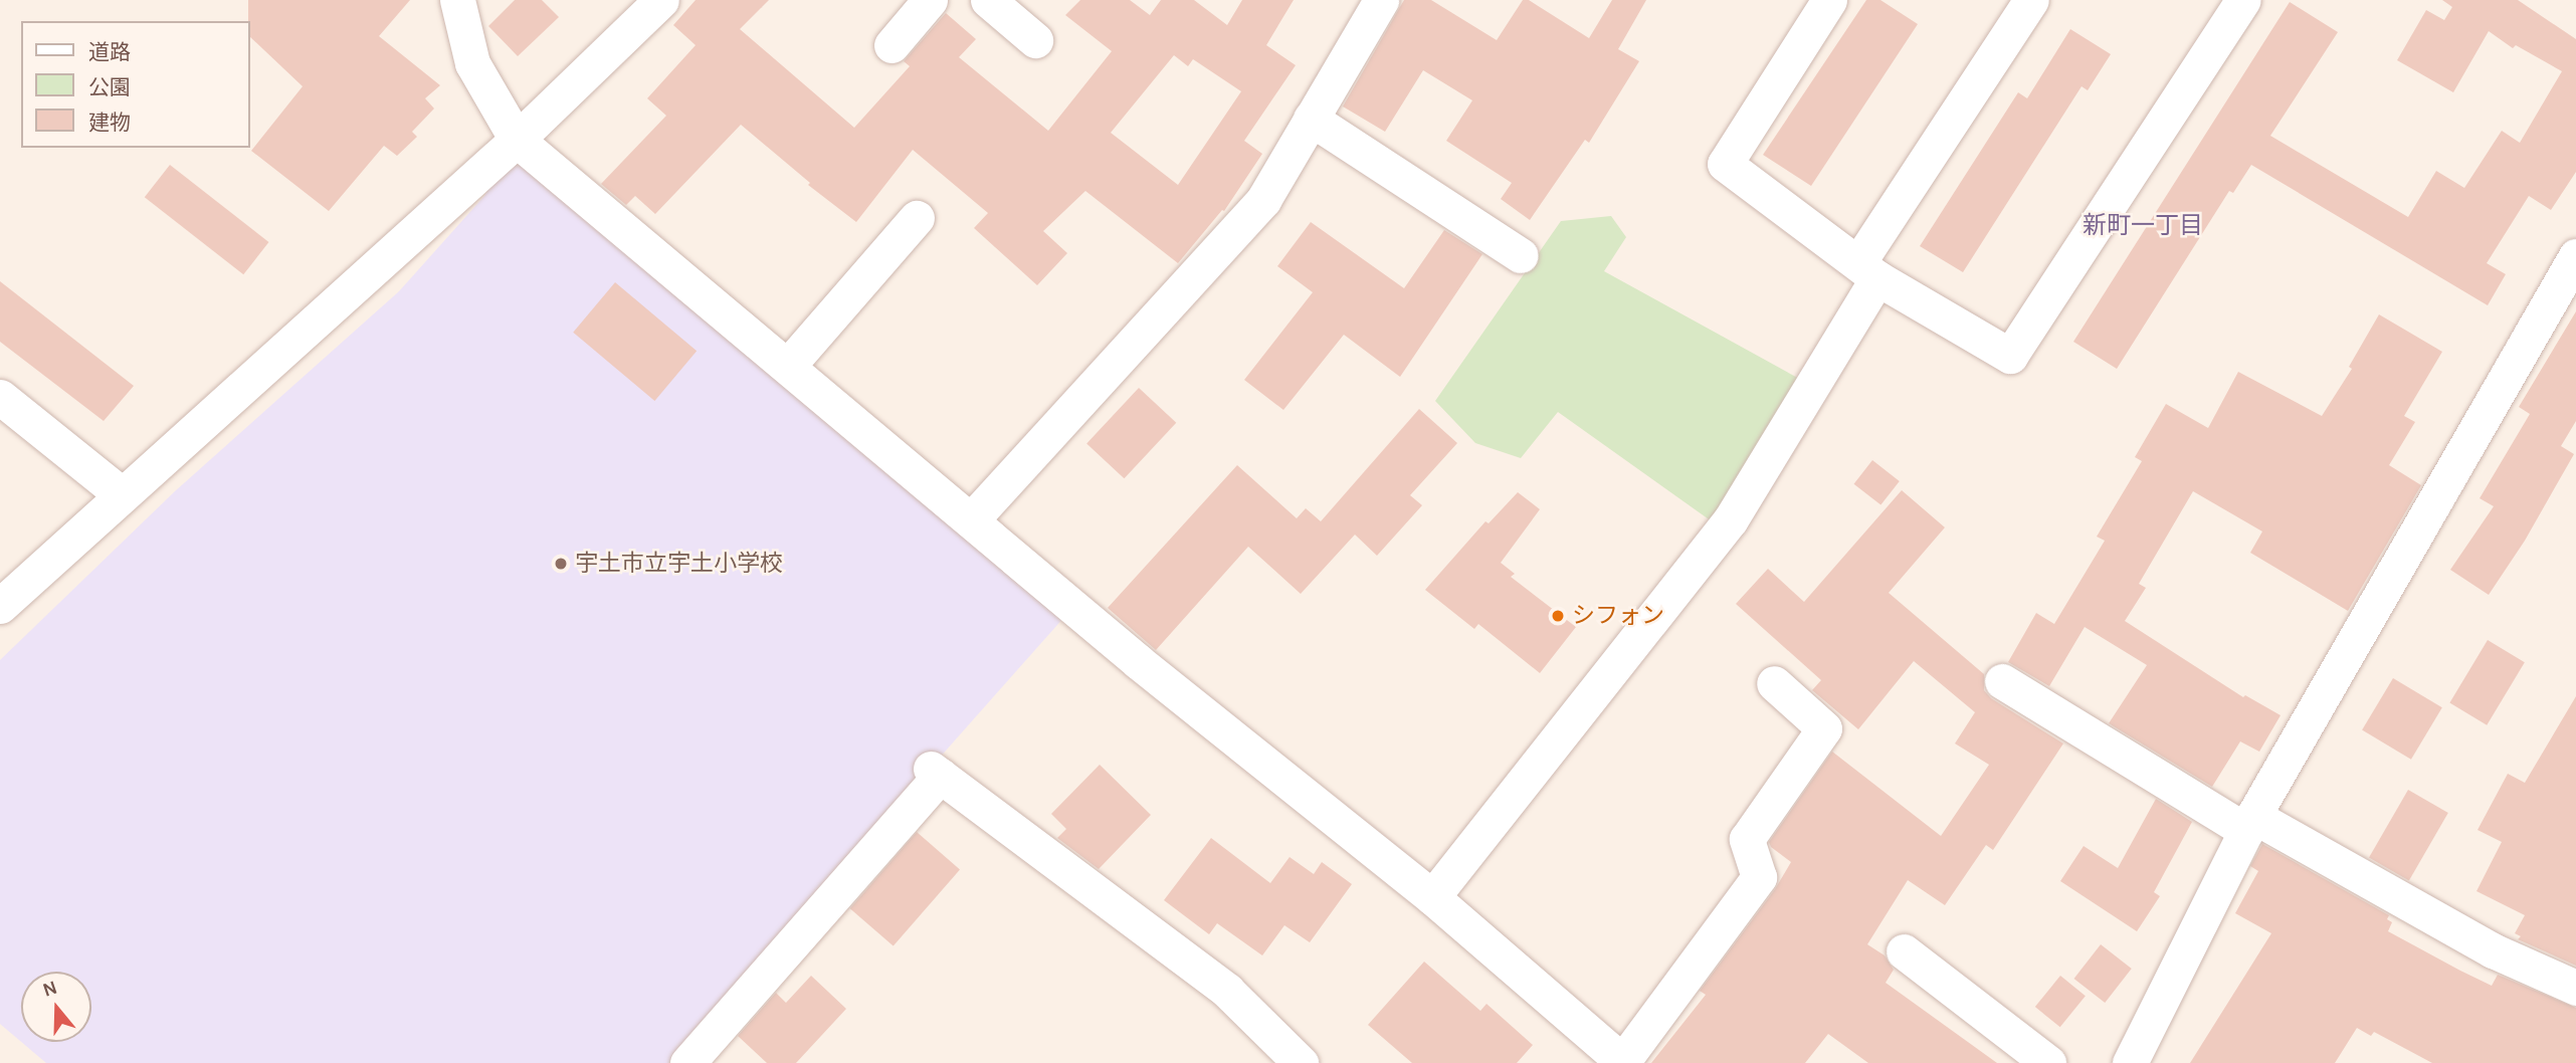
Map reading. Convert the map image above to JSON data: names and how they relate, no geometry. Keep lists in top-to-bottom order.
{
  "districts": ["新町一丁目"],
  "places": ["宇土市立宇土小学校", "シフォン"],
  "legend": ["道路", "公園", "建物"],
  "north": "top"
}
